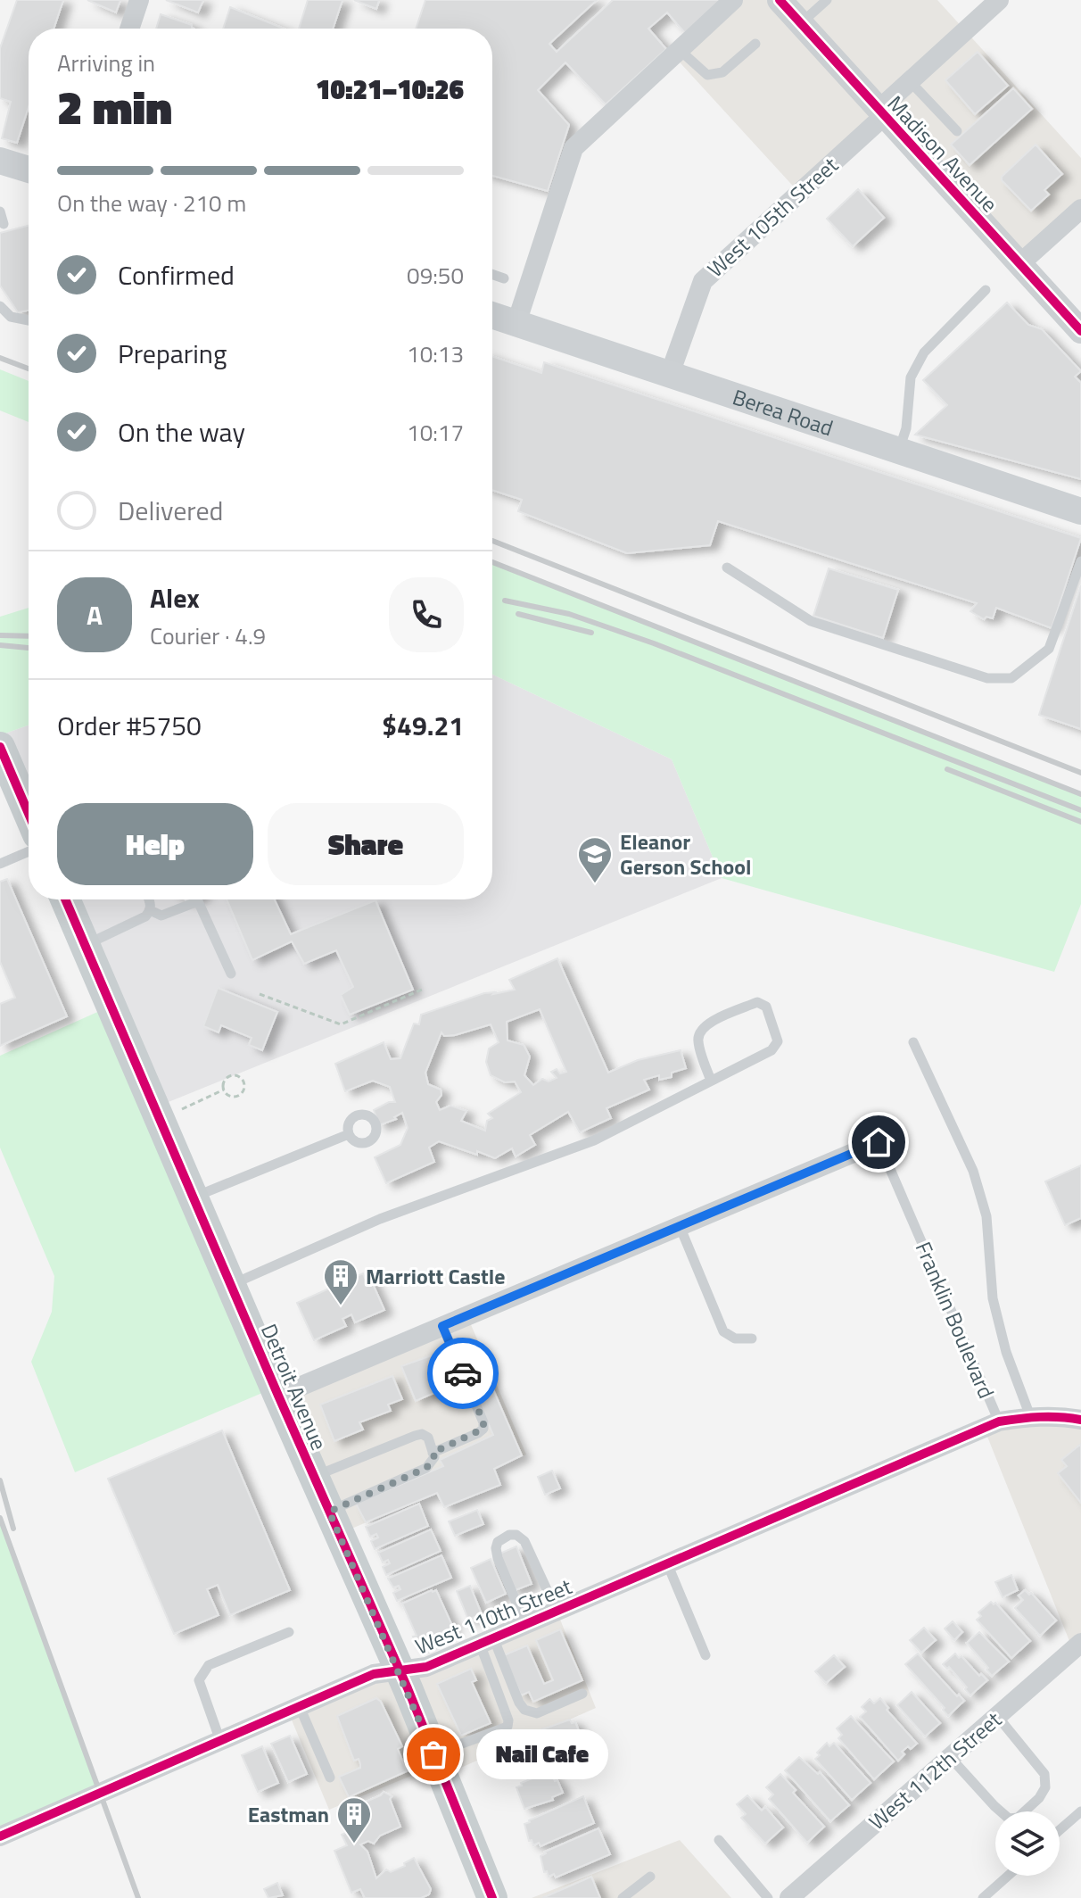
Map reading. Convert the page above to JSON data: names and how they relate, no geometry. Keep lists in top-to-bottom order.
{
  "streets": {
    "main road": ["Berea Road", "Detroit Avenue"],
    "street": [
      "Madison Avenue",
      "West 105th Street",
      "Franklin Boulevard",
      "West 110th Street",
      "West 112th Street"
    ]
  },
  "crossings": [
    ["Madison Avenue", "West 105th Street"],
    ["West 105th Street", "Berea Road"],
    ["Franklin Boulevard", "West 110th Street"],
    ["Detroit Avenue", "West 110th Street"]
  ],
  "places": {
    "school or university": ["Eleanor Gerson School"],
    "building": ["Marriott Castle", "Eastman"],
    "other": ["Nail Cafe"]
  },
  "page": {
    "heading": ["2 min", "Arriving in", "10:21–10:26"],
    "panel": [
      "Alex",
      "Courier · 4.9",
      "Order #5750",
      "$49.21"
    ],
    "bar": "On the way · 210 m",
    "list": [
      ["Confirmed", "09:50"],
      ["Preparing", "10:13"],
      ["On the way", "10:17"],
      "Delivered"
    ],
    "round": "A",
    "buttons": ["Help", "Share"],
    "bubble": "Nail Cafe"
  }
}
